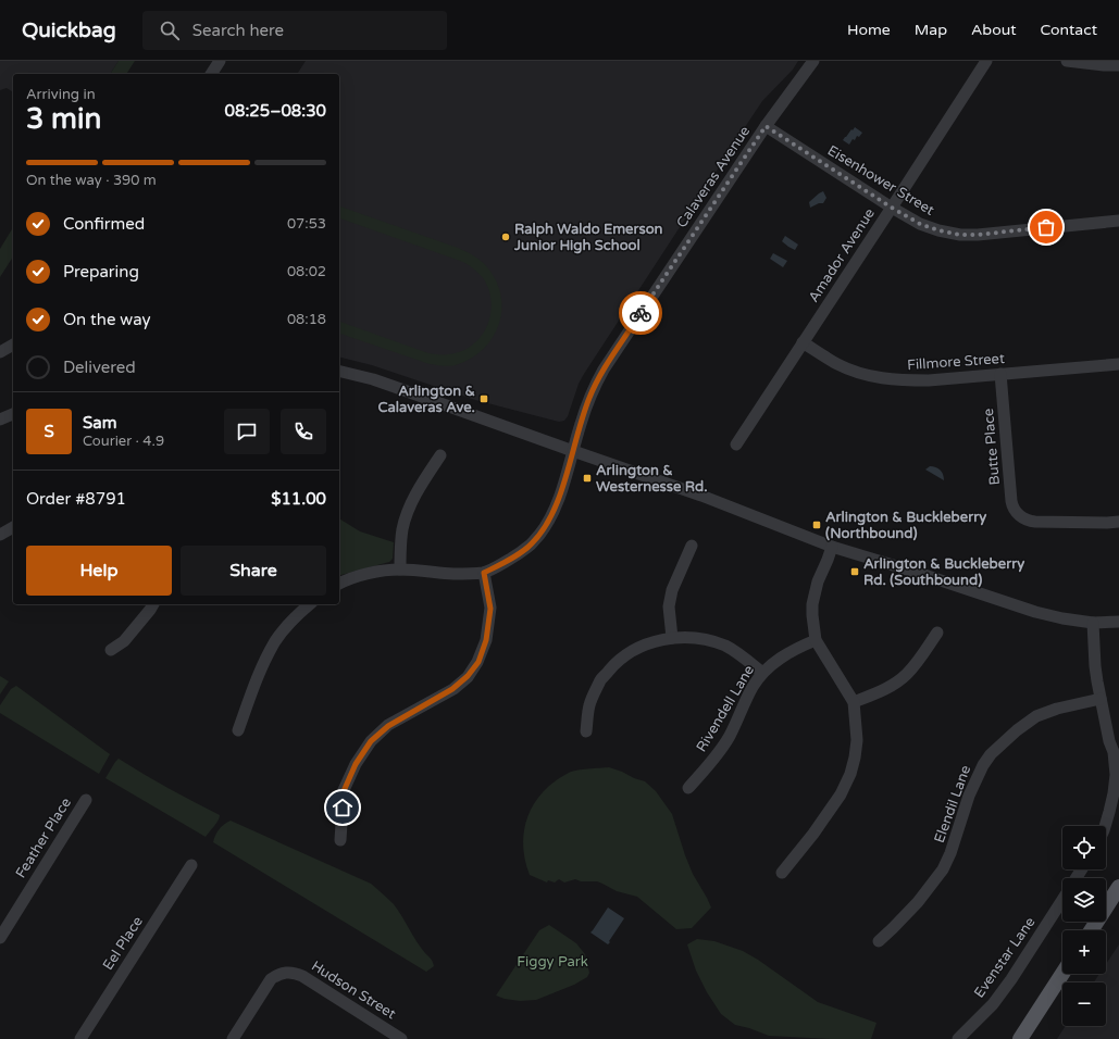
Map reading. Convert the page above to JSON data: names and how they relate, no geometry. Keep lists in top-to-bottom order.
{
  "streets": {
    "street": [
      "Calaveras Avenue",
      "Eisenhower Street",
      "Amador Avenue",
      "Fillmore Street",
      "Butte Place",
      "Rivendell Lane",
      "Elendil Lane",
      "Feather Place",
      "Eel Place",
      "Evenstar Lane",
      "Hudson Street"
    ]
  },
  "crossings": [
    ["Calaveras Avenue", "Eisenhower Street"],
    ["Eisenhower Street", "Amador Avenue"],
    ["Amador Avenue", "Fillmore Street"],
    ["Fillmore Street", "Butte Place"]
  ],
  "parks": ["Figgy Park"],
  "places": {
    "other": ["Ralph Waldo Emerson Junior High School"],
    "transit": [
      "Arlington & Calaveras Ave.",
      "Arlington & Westernesse Rd.",
      "Arlington & Buckleberry (Northbound)",
      "Arlington & Buckleberry Rd. (Southbound)"
    ]
  },
  "page": {
    "header": "Quickbag",
    "search": "Search here",
    "nav": [
      "Home",
      "Map",
      "About",
      "Contact"
    ],
    "heading": ["3 min", "Arriving in", "08:25–08:30"],
    "panel": [
      "Sam",
      "Courier · 4.9",
      "Order #8791",
      "$11.00"
    ],
    "bar": "On the way · 390 m",
    "list": [
      ["Confirmed", "07:53"],
      ["Preparing", "08:02"],
      ["On the way", "08:18"],
      "Delivered"
    ],
    "round": "S",
    "buttons": ["Help", "Share"],
    "map_buttons": ["+", "−"]
  }
}
